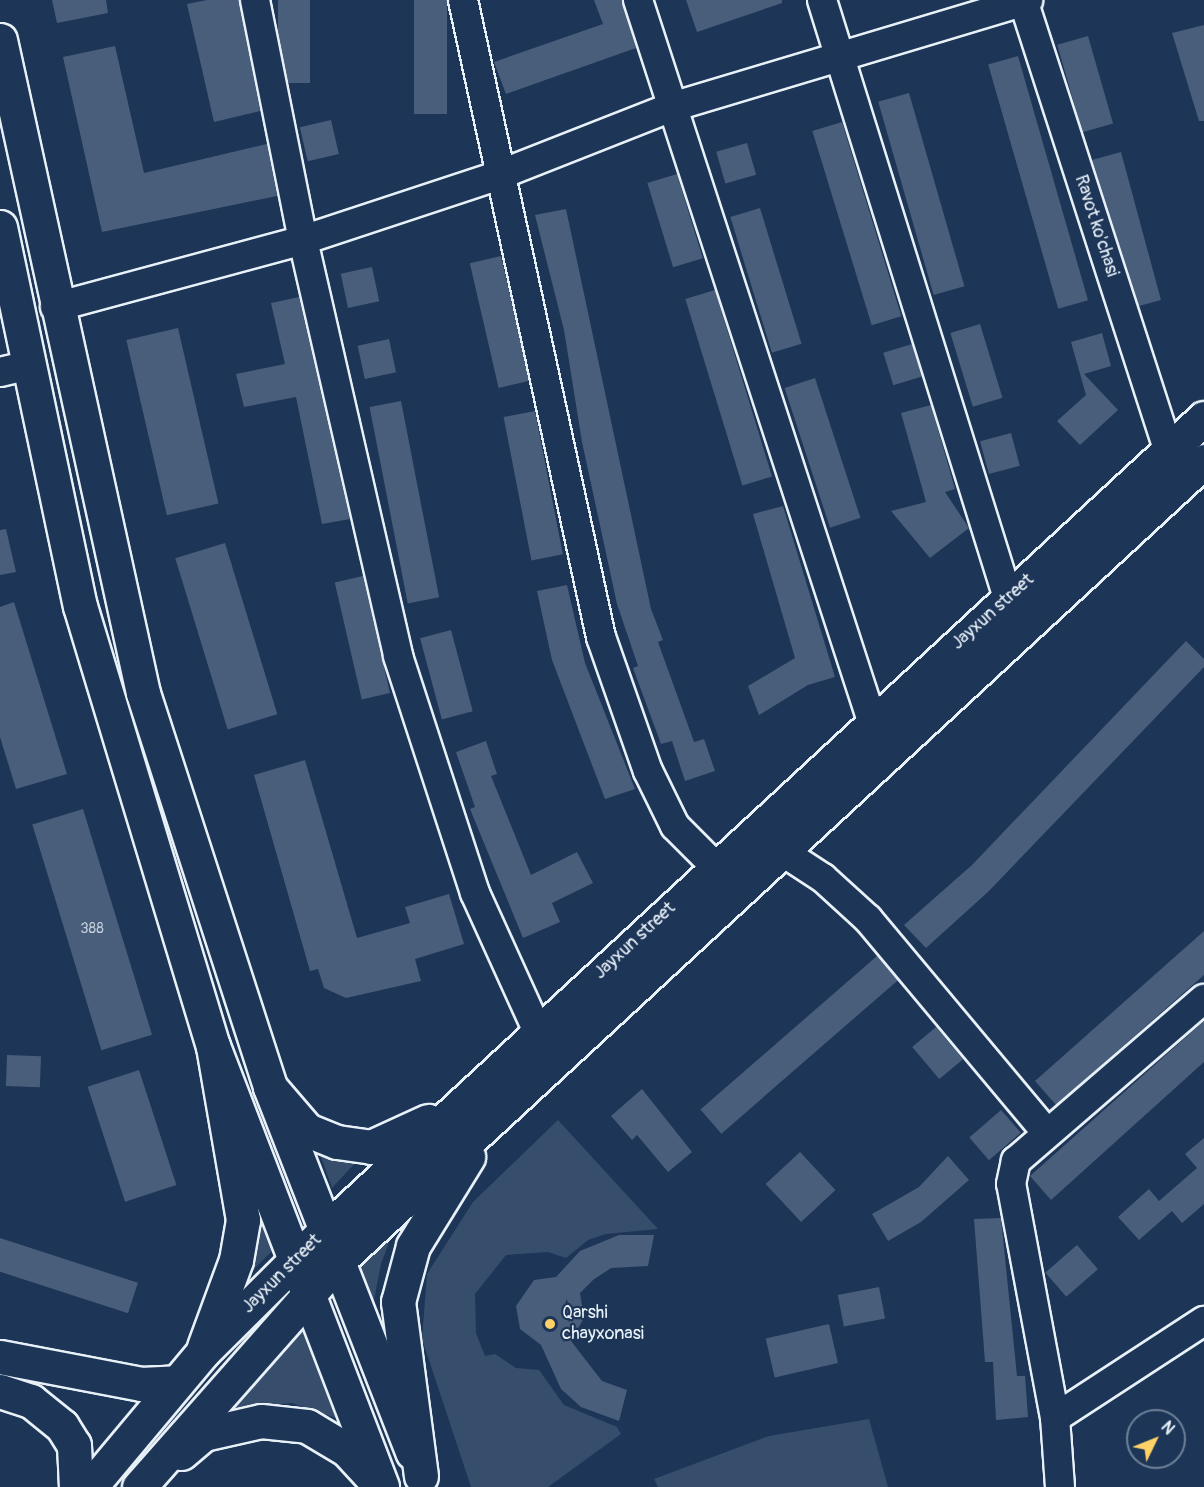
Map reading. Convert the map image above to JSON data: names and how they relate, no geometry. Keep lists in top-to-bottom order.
{
  "streets": {
    "main road": ["Jayxun street"],
    "street": ["Ravot ko'chasi"]
  },
  "crossings": [
    ["Ravot ko'chasi", "Jayxun street"]
  ],
  "places": ["Qarshi chayxonasi"],
  "house_numbers": ["388"],
  "north": "top right"
}
